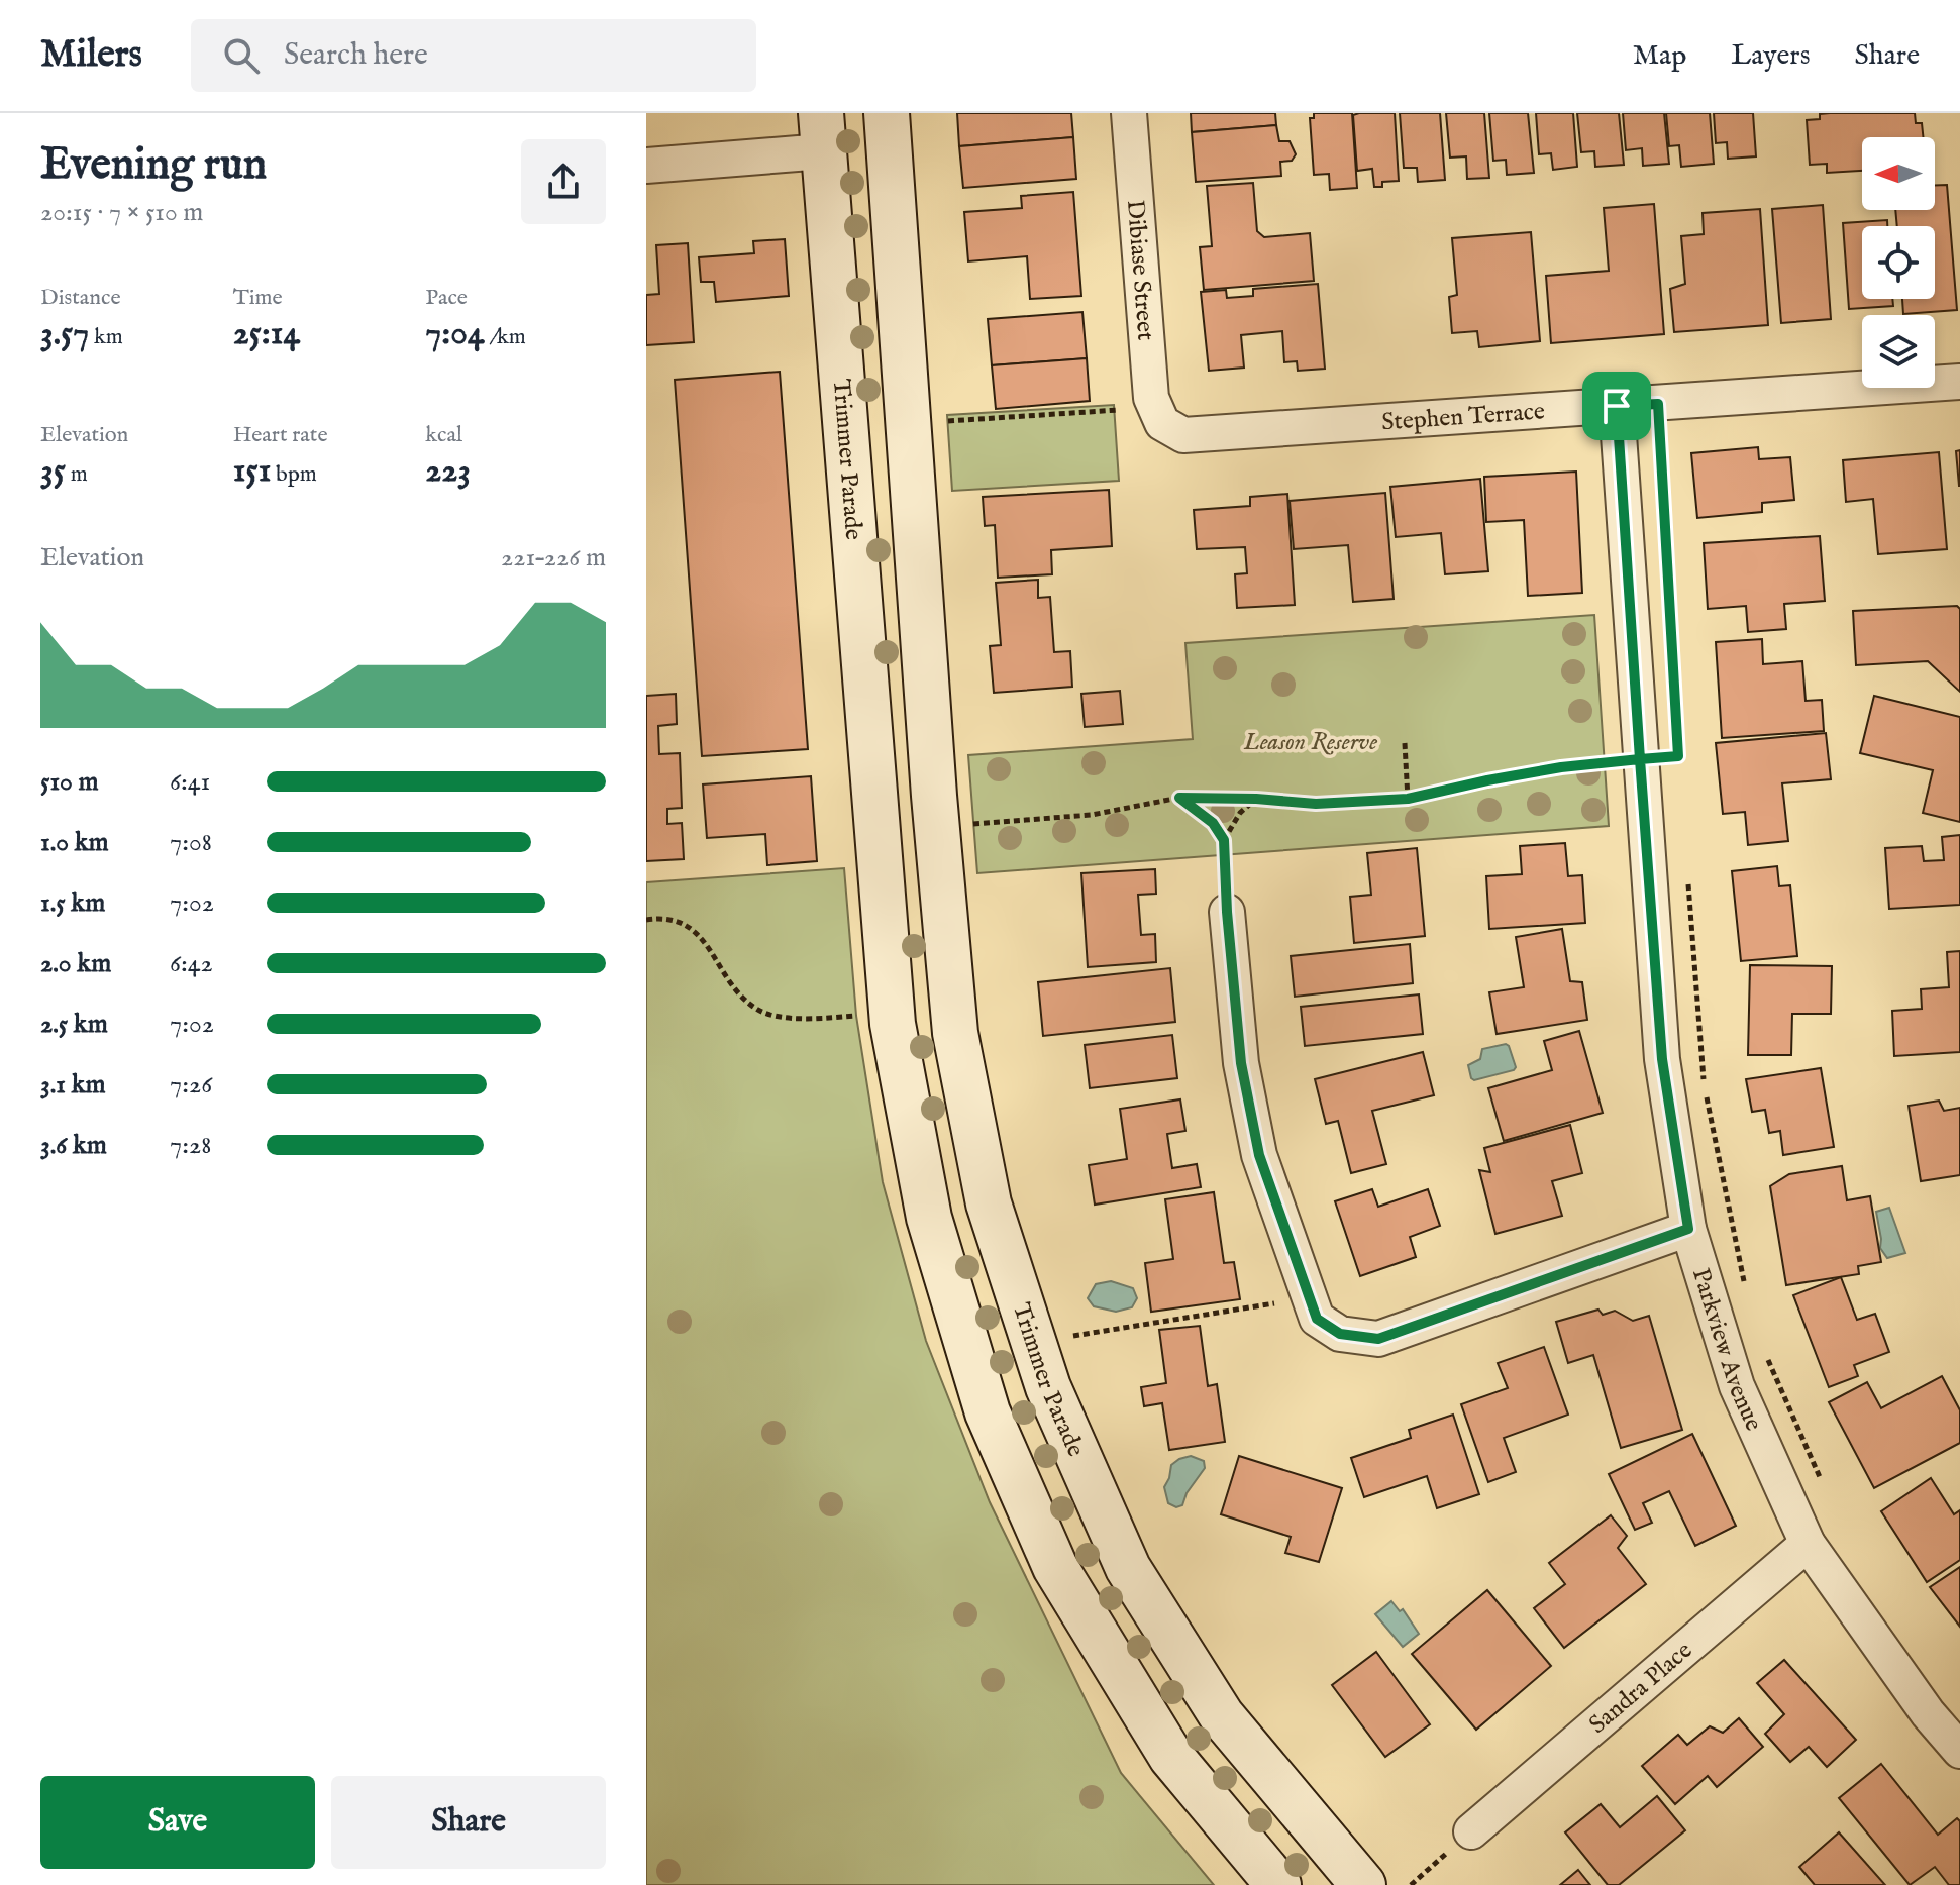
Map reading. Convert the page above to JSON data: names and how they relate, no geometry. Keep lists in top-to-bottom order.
{
  "streets": {
    "main road": ["Trimmer Parade"],
    "street": [
      "Dibiase Street",
      "Stephen Terrace",
      "Parkview Avenue",
      "Sandra Place"
    ]
  },
  "crossings": [
    ["Dibiase Street", "Stephen Terrace"],
    ["Stephen Terrace", "Parkview Avenue"],
    ["Parkview Avenue", "Sandra Place"]
  ],
  "parks": ["Leason Reserve"],
  "north": "left",
  "page": {
    "header": "Milers",
    "search": "Search here",
    "nav": ["Map", "Layers", "Share"],
    "heading": ["Evening run", "20:15 · 7 × 510 m"],
    "stats": [
      ["Distance", "3.57 km"],
      ["Time", "25:14"],
      ["Pace", "7:04 /km"],
      ["Elevation", "35 m"],
      ["Heart rate", "151 bpm"],
      ["kcal", "223"]
    ],
    "chart": ["Elevation", "221–226 m"],
    "list": [
      {
        "name": "510 m",
        "note": "6:41"
      },
      {
        "name": "1.0 km",
        "note": "7:08"
      },
      {
        "name": "1.5 km",
        "note": "7:02"
      },
      {
        "name": "2.0 km",
        "note": "6:42"
      },
      {
        "name": "2.5 km",
        "note": "7:02"
      },
      {
        "name": "3.1 km",
        "note": "7:26"
      },
      {
        "name": "3.6 km",
        "note": "7:28"
      }
    ],
    "buttons": ["Save", "Share"]
  }
}
